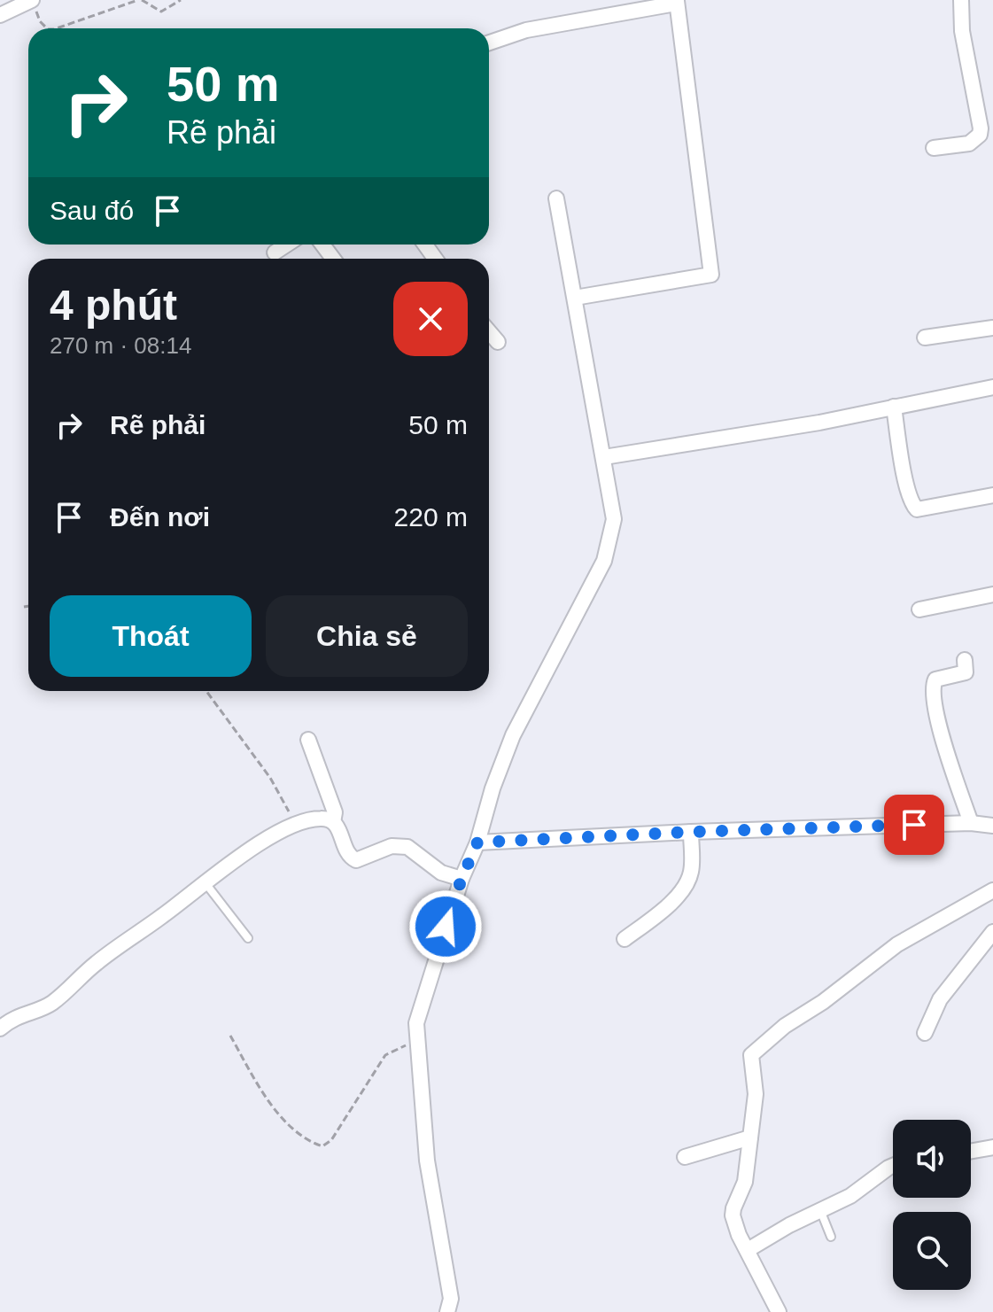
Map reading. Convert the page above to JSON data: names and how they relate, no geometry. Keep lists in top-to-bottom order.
{
  "page": {
    "turn": ["50 m", "Rẽ phải"],
    "then": "Sau đó",
    "heading": ["4 phút", "270 m · 08:14"],
    "list": [
      {
        "name": "Rẽ phải",
        "value": "50 m"
      },
      {
        "name": "Đến nơi",
        "value": "220 m"
      }
    ],
    "buttons": ["Thoát", "Chia sẻ"]
  }
}
